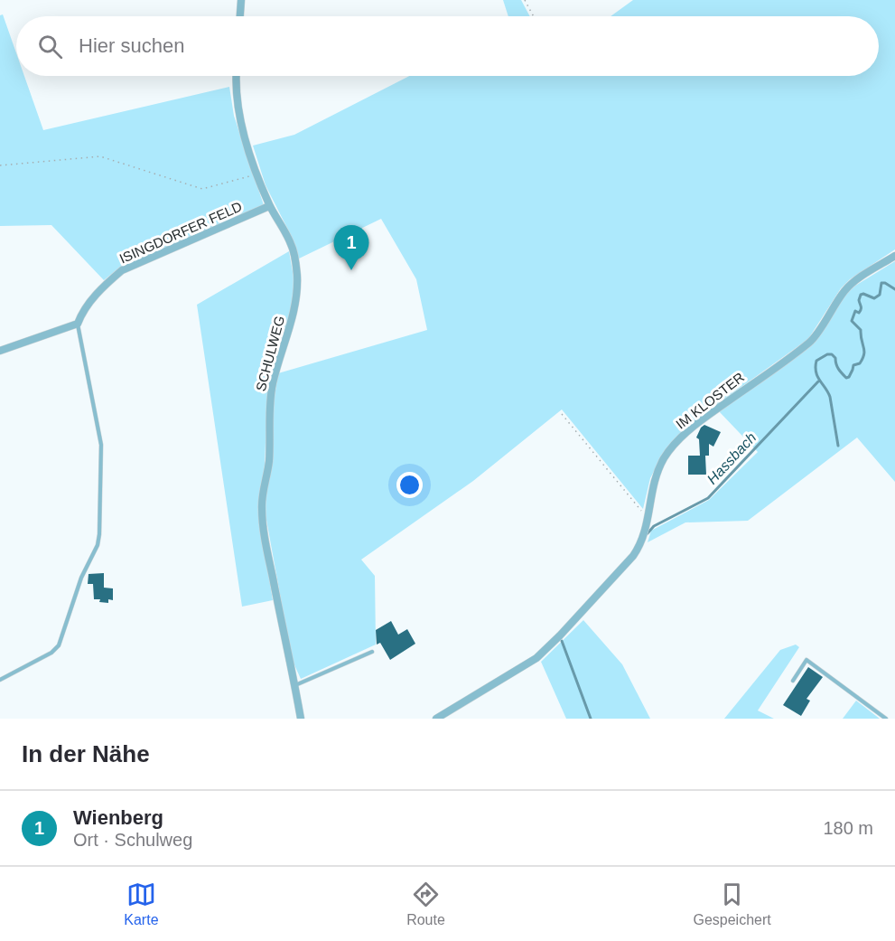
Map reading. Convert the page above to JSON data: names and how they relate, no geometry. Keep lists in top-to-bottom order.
{
  "streets": {
    "street": ["ISINGDORFER FELD", "SCHULWEG", "IM KLOSTER"]
  },
  "crossings": [
    ["ISINGDORFER FELD", "SCHULWEG"]
  ],
  "water": ["Hassbach"],
  "page": {
    "search": "Hier suchen",
    "pins": "1",
    "heading": "In der Nähe",
    "list": [
      {
        "mark": "1",
        "name": "Wienberg",
        "note": "Ort · Schulweg",
        "value": "180 m"
      }
    ],
    "nav": ["Karte", "Route", "Gespeichert"]
  }
}
